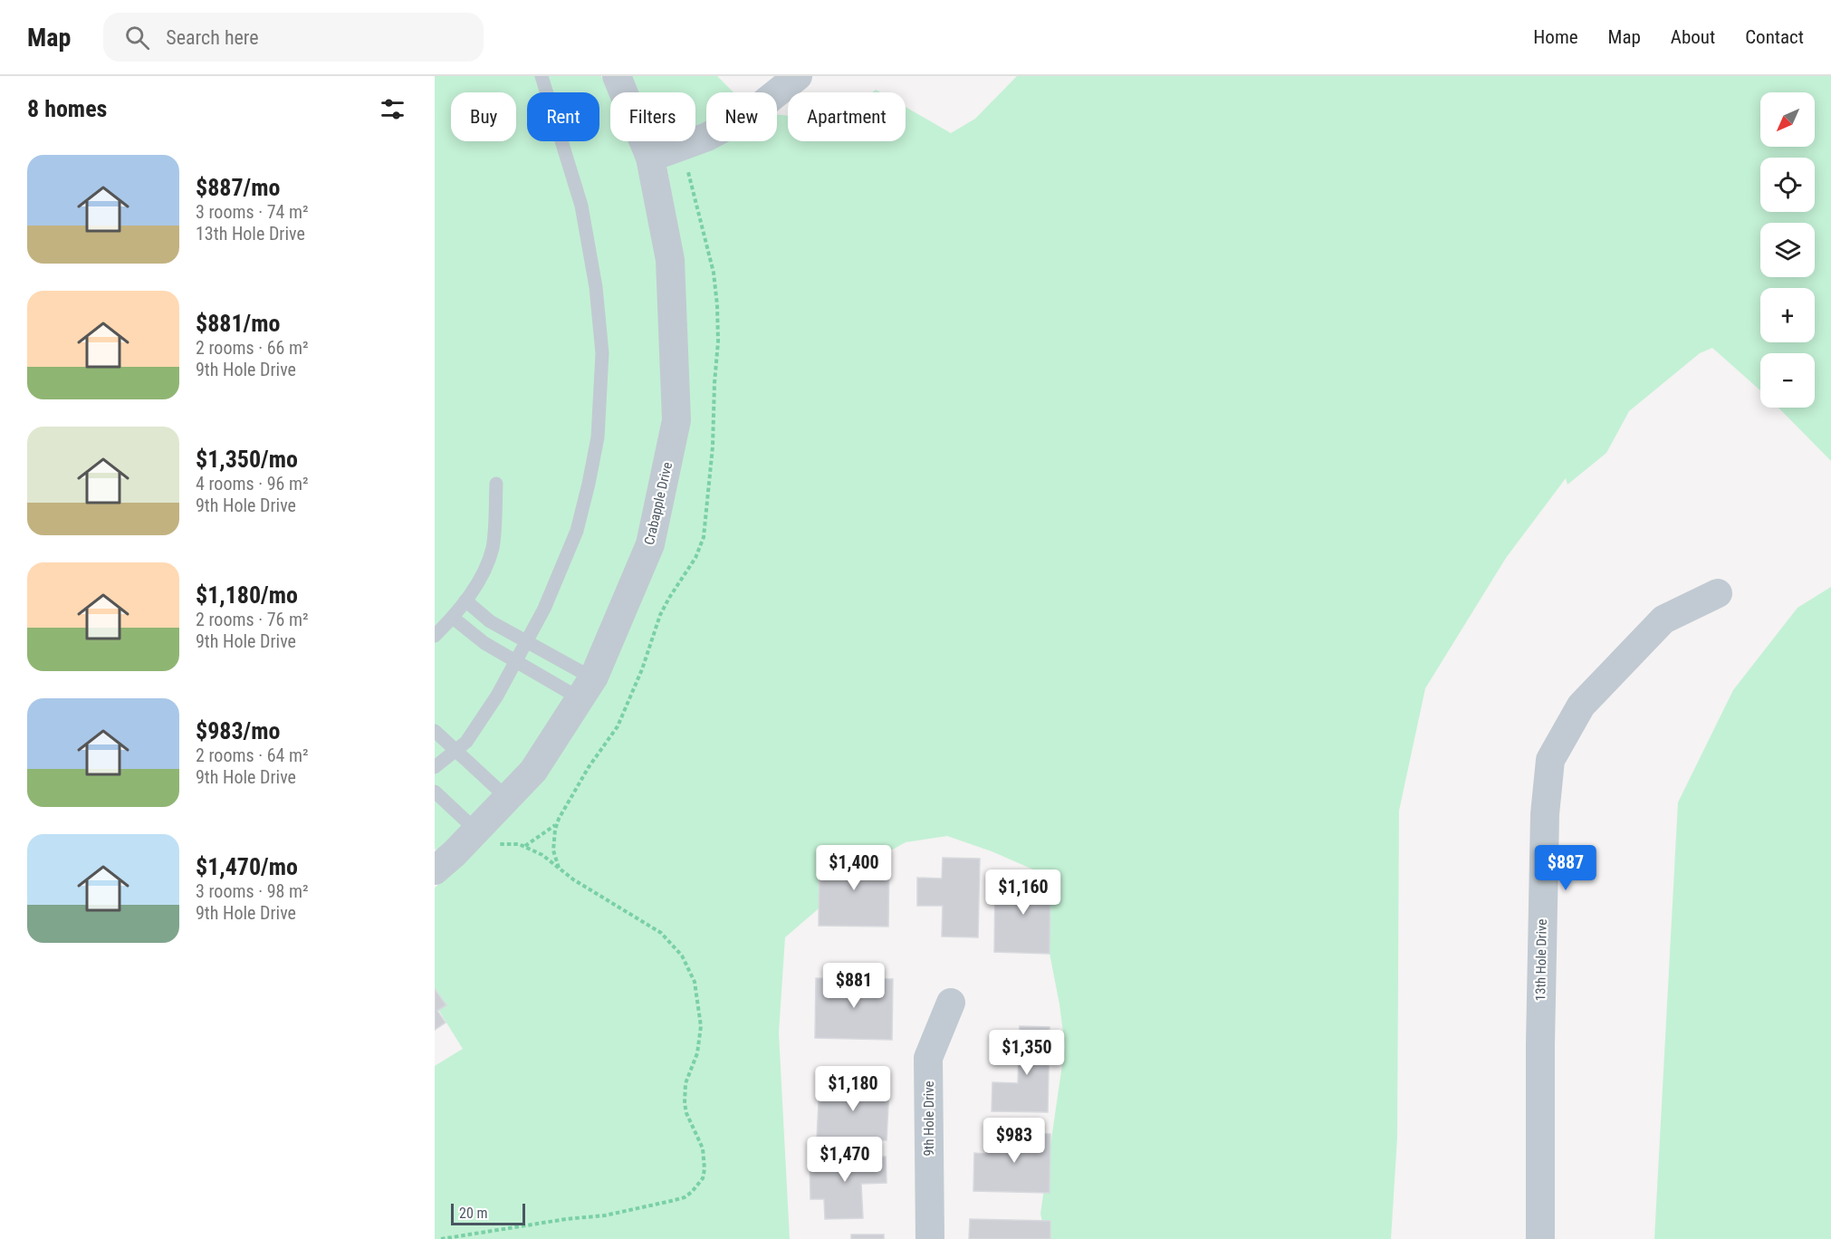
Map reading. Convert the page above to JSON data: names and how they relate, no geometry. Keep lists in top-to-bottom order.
{
  "streets": {
    "street": ["Crabapple Drive", "13th Hole Drive", "9th Hole Drive"]
  },
  "scale_bar": "20 m",
  "north": "bottom left",
  "page": {
    "header": "Map",
    "search": "Search here",
    "nav": [
      "Home",
      "Map",
      "About",
      "Contact"
    ],
    "heading": "8 homes",
    "map_buttons": ["+", "−"],
    "chip": [
      "Buy",
      "Rent",
      "Filters",
      "New",
      "Apartment"
    ],
    "list": [
      {
        "name": "$887/mo",
        "note": "3 rooms · 74 m² · 13th Hole Drive"
      },
      {
        "name": "$881/mo",
        "note": "2 rooms · 66 m² · 9th Hole Drive"
      },
      {
        "name": "$1,350/mo",
        "note": "4 rooms · 96 m² · 9th Hole Drive"
      },
      {
        "name": "$1,180/mo",
        "note": "2 rooms · 76 m² · 9th Hole Drive"
      },
      {
        "name": "$983/mo",
        "note": "2 rooms · 64 m² · 9th Hole Drive"
      },
      {
        "name": "$1,470/mo",
        "note": "3 rooms · 98 m² · 9th Hole Drive"
      }
    ],
    "price": [
      "$1,400",
      "$887",
      "$1,160",
      "$881",
      "$1,350",
      "$1,180",
      "$983",
      "$1,470"
    ],
    "scale": "20 m"
  }
}
